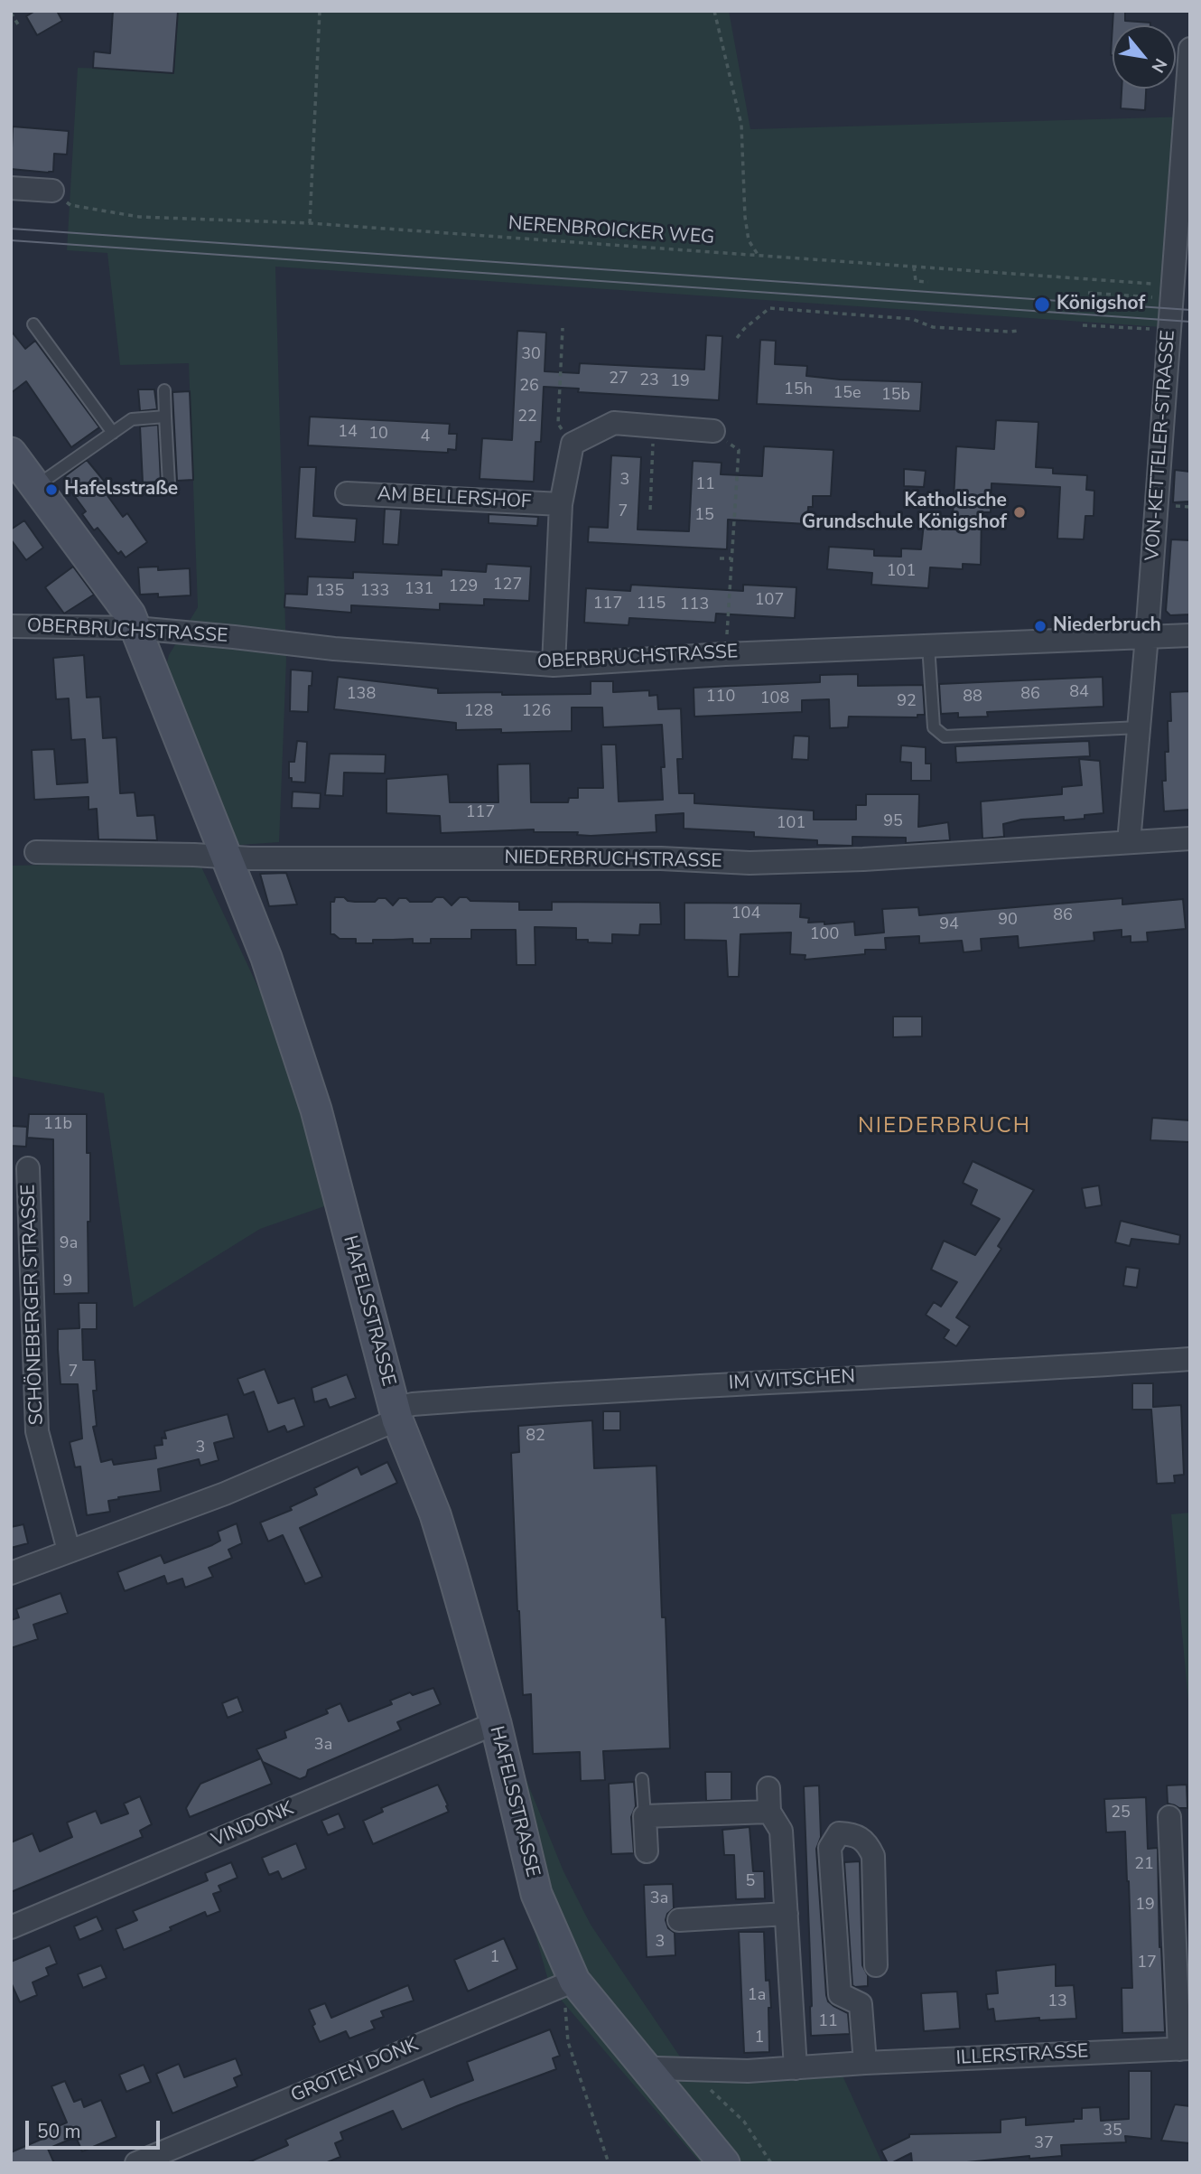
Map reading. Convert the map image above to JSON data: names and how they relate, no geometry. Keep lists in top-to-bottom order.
{
  "streets": {
    "main road": ["HAFELSSTRASSE"],
    "street": [
      "VON-KETTELER-STRASSE",
      "AM BELLERSHOF",
      "OBERBRUCHSTRASSE",
      "NIEDERBRUCHSTRASSE",
      "SCHÖNEBERGER STRASSE",
      "IM WITSCHEN",
      "VINDONK",
      "ILLERSTRASSE",
      "GROTEN DONK"
    ],
    "path": ["NERENBROICKER WEG"]
  },
  "crossings": [
    ["NERENBROICKER WEG", "VON-KETTELER-STRASSE"],
    ["VON-KETTELER-STRASSE", "OBERBRUCHSTRASSE"],
    ["VON-KETTELER-STRASSE", "NIEDERBRUCHSTRASSE"],
    ["OBERBRUCHSTRASSE", "HAFELSSTRASSE"],
    ["NIEDERBRUCHSTRASSE", "HAFELSSTRASSE"],
    ["HAFELSSTRASSE", "IM WITSCHEN"],
    ["HAFELSSTRASSE", "VINDONK"],
    ["HAFELSSTRASSE", "ILLERSTRASSE"],
    ["HAFELSSTRASSE", "GROTEN DONK"]
  ],
  "districts": ["NIEDERBRUCH"],
  "places": [
    "Königshof",
    "Hafelsstraße",
    "Katholische Grundschule Königshof",
    "Niederbruch"
  ],
  "house_numbers": [
    "30",
    "27",
    "23",
    "19",
    "26",
    "15h",
    "15e",
    "15b",
    "22",
    "14",
    "10",
    "4",
    "3",
    "11",
    "7",
    "15",
    "101",
    "127",
    "129",
    "131",
    "135",
    "133",
    "107",
    "117",
    "115",
    "113",
    "84",
    "138",
    "86",
    "110",
    "88",
    "108",
    "92",
    "128",
    "126",
    "117",
    "95",
    "101",
    "104",
    "86",
    "90",
    "94",
    "100",
    "11b",
    "9a",
    "9",
    "7",
    "82",
    "3",
    "3a",
    "25",
    "21",
    "5",
    "3a",
    "19",
    "3",
    "1",
    "17",
    "1a",
    "13",
    "11",
    "1",
    "35",
    "37"
  ],
  "scale_bar": "50 m",
  "north": "bottom right"
}
